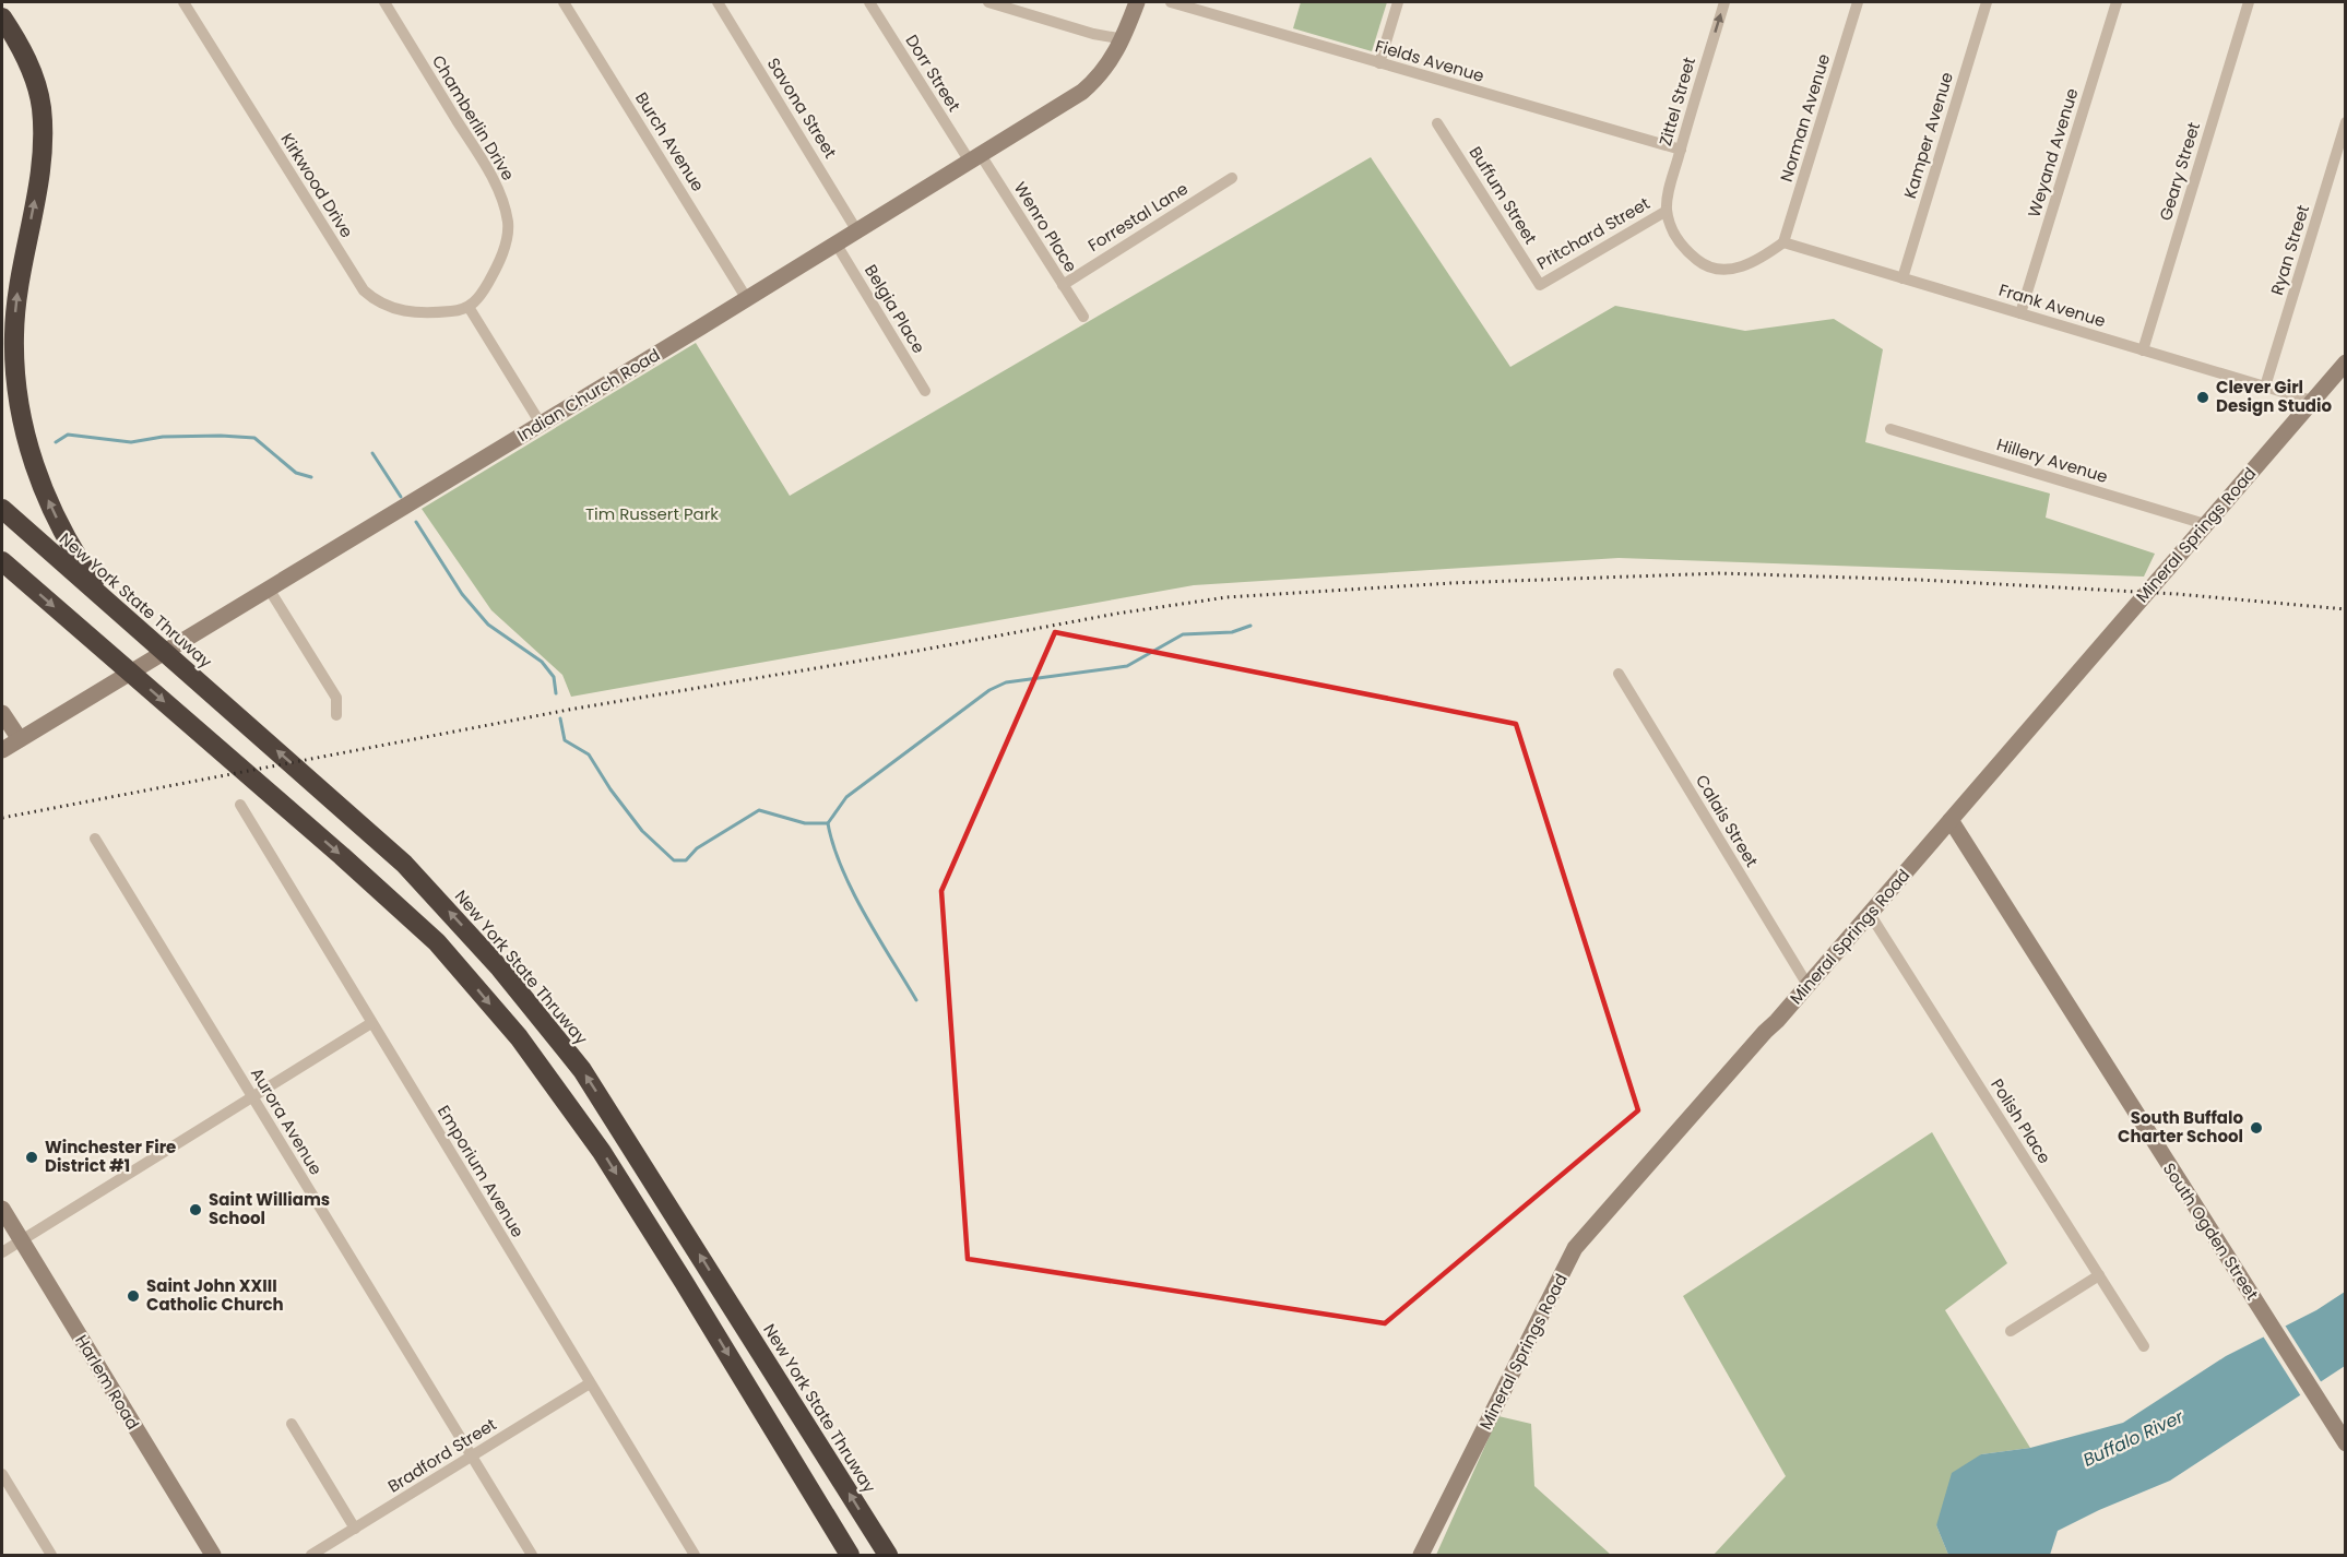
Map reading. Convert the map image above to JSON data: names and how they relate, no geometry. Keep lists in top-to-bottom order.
{
  "streets": {
    "highway": ["New York State Thruway"],
    "street": [
      "Fields Avenue",
      "Dorr Street",
      "Zittel Street",
      "Savona Street",
      "Chamberlin Drive",
      "Norman Avenue",
      "Kamper Avenue",
      "Burch Avenue",
      "Weyand Avenue",
      "Geary Street",
      "Kirkwood Drive",
      "Buffum Street",
      "Forrestal Lane",
      "Wenro Place",
      "Pritchard Street",
      "Ryan Street",
      "Frank Avenue",
      "Belgia Place",
      "Indian Church Road",
      "Hillery Avenue",
      "Mineral Springs Road",
      "Calais Street",
      "Aurora Avenue",
      "Polish Place",
      "Emporium Avenue",
      "South Ogden Street",
      "Harlem Road",
      "Bradford Street"
    ]
  },
  "crossings": [
    ["Fields Avenue", "Zittel Street"],
    ["Dorr Street", "Wenro Place"],
    ["Dorr Street", "Indian Church Road"],
    ["Zittel Street", "Pritchard Street"],
    ["Savona Street", "Indian Church Road"],
    ["Chamberlin Drive", "Kirkwood Drive"],
    ["Norman Avenue", "Pritchard Street"],
    ["Norman Avenue", "Frank Avenue"],
    ["Kamper Avenue", "Frank Avenue"],
    ["Burch Avenue", "Indian Church Road"],
    ["Weyand Avenue", "Frank Avenue"],
    ["Geary Street", "Frank Avenue"],
    ["Buffum Street", "Pritchard Street"],
    ["Forrestal Lane", "Wenro Place"],
    ["Wenro Place", "Indian Church Road"],
    ["Pritchard Street", "Frank Avenue"],
    ["Ryan Street", "Frank Avenue"],
    ["Frank Avenue", "Mineral Springs Road"],
    ["Belgia Place", "Indian Church Road"],
    ["Hillery Avenue", "Mineral Springs Road"],
    ["Mineral Springs Road", "Calais Street"],
    ["Mineral Springs Road", "Polish Place"],
    ["Mineral Springs Road", "South Ogden Street"],
    ["Aurora Avenue", "Bradford Street"],
    ["Emporium Avenue", "Bradford Street"]
  ],
  "one_way": ["Zittel Street"],
  "water": ["Buffalo River"],
  "parks": ["Tim Russert Park"],
  "places": [
    "Clever Girl Design Studio",
    "South Buffalo Charter School",
    "Winchester Fire District #1",
    "Saint Williams School",
    "Saint John XXIII Catholic Church"
  ]
}
